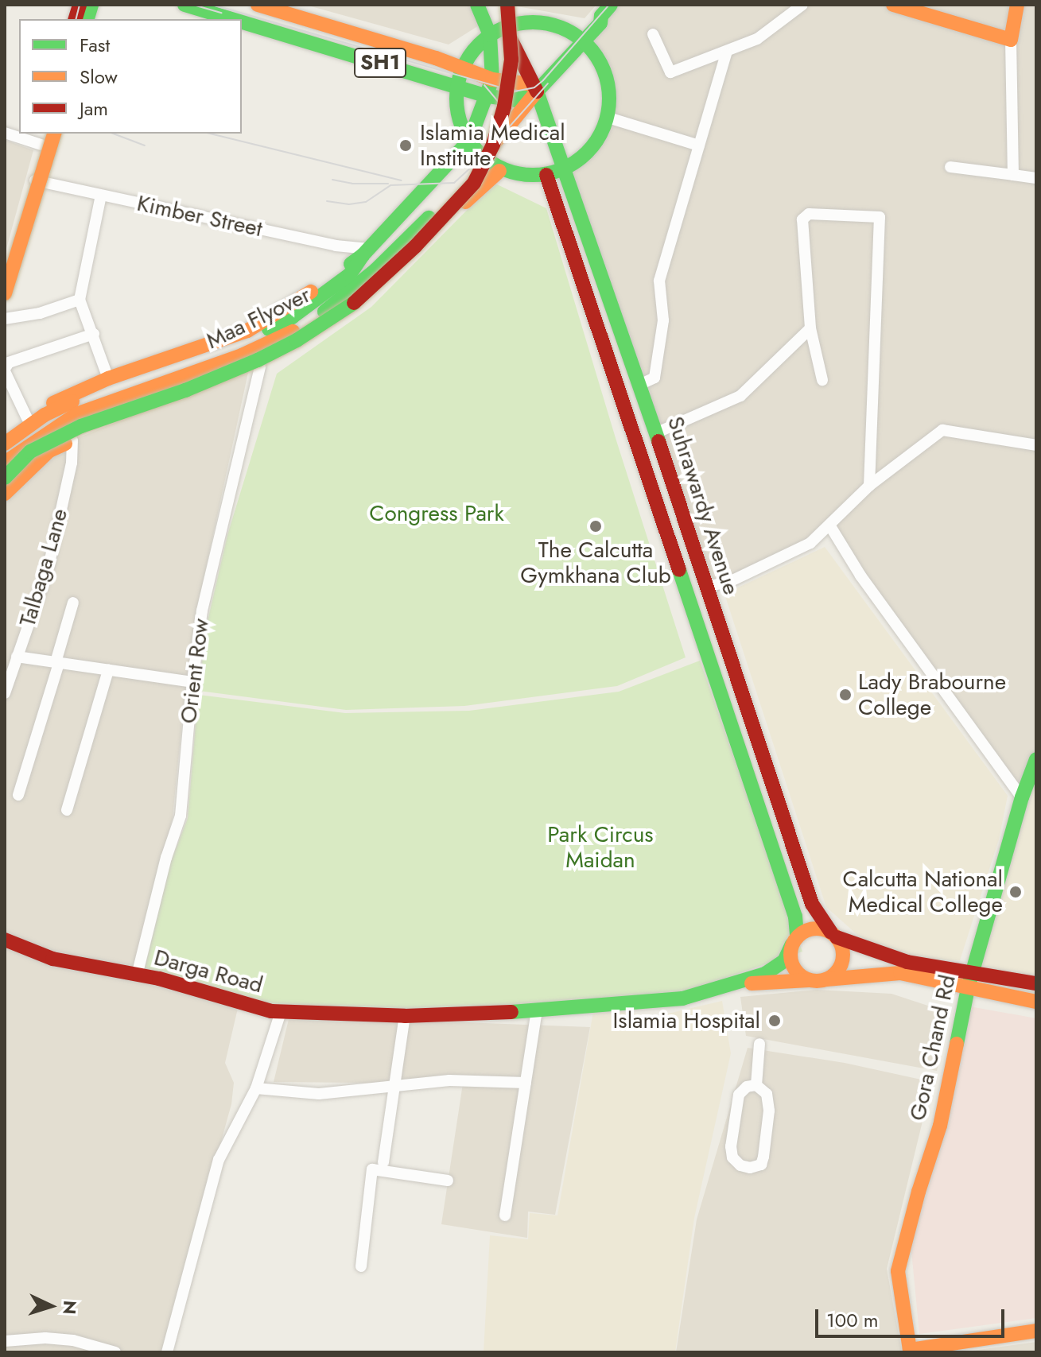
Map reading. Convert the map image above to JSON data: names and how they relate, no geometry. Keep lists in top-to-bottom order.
{
  "streets": {
    "main road": [
      "SH1",
      "Maa Flyover",
      "Suhrawardy Avenue",
      "Darga Road",
      "Gora Chand Rd"
    ],
    "street": ["Kimber Street", "Talbaga Lane", "Orient Row"]
  },
  "crossings": [
    ["Kimber Street", "Maa Flyover"],
    ["Maa Flyover", "Suhrawardy Avenue"],
    ["Maa Flyover", "Talbaga Lane"],
    ["Maa Flyover", "Orient Row"],
    ["Suhrawardy Avenue", "Darga Road"],
    ["Orient Row", "Darga Road"]
  ],
  "parks": ["Congress Park", "Park Circus Maidan"],
  "places": [
    "Islamia Medical Institute",
    "The Calcutta Gymkhana Club",
    "Lady Brabourne College",
    "Calcutta National Medical College",
    "Islamia Hospital"
  ],
  "legend": ["Fast", "Slow", "Jam"],
  "scale_bar": "100 m",
  "north": "right"
}
